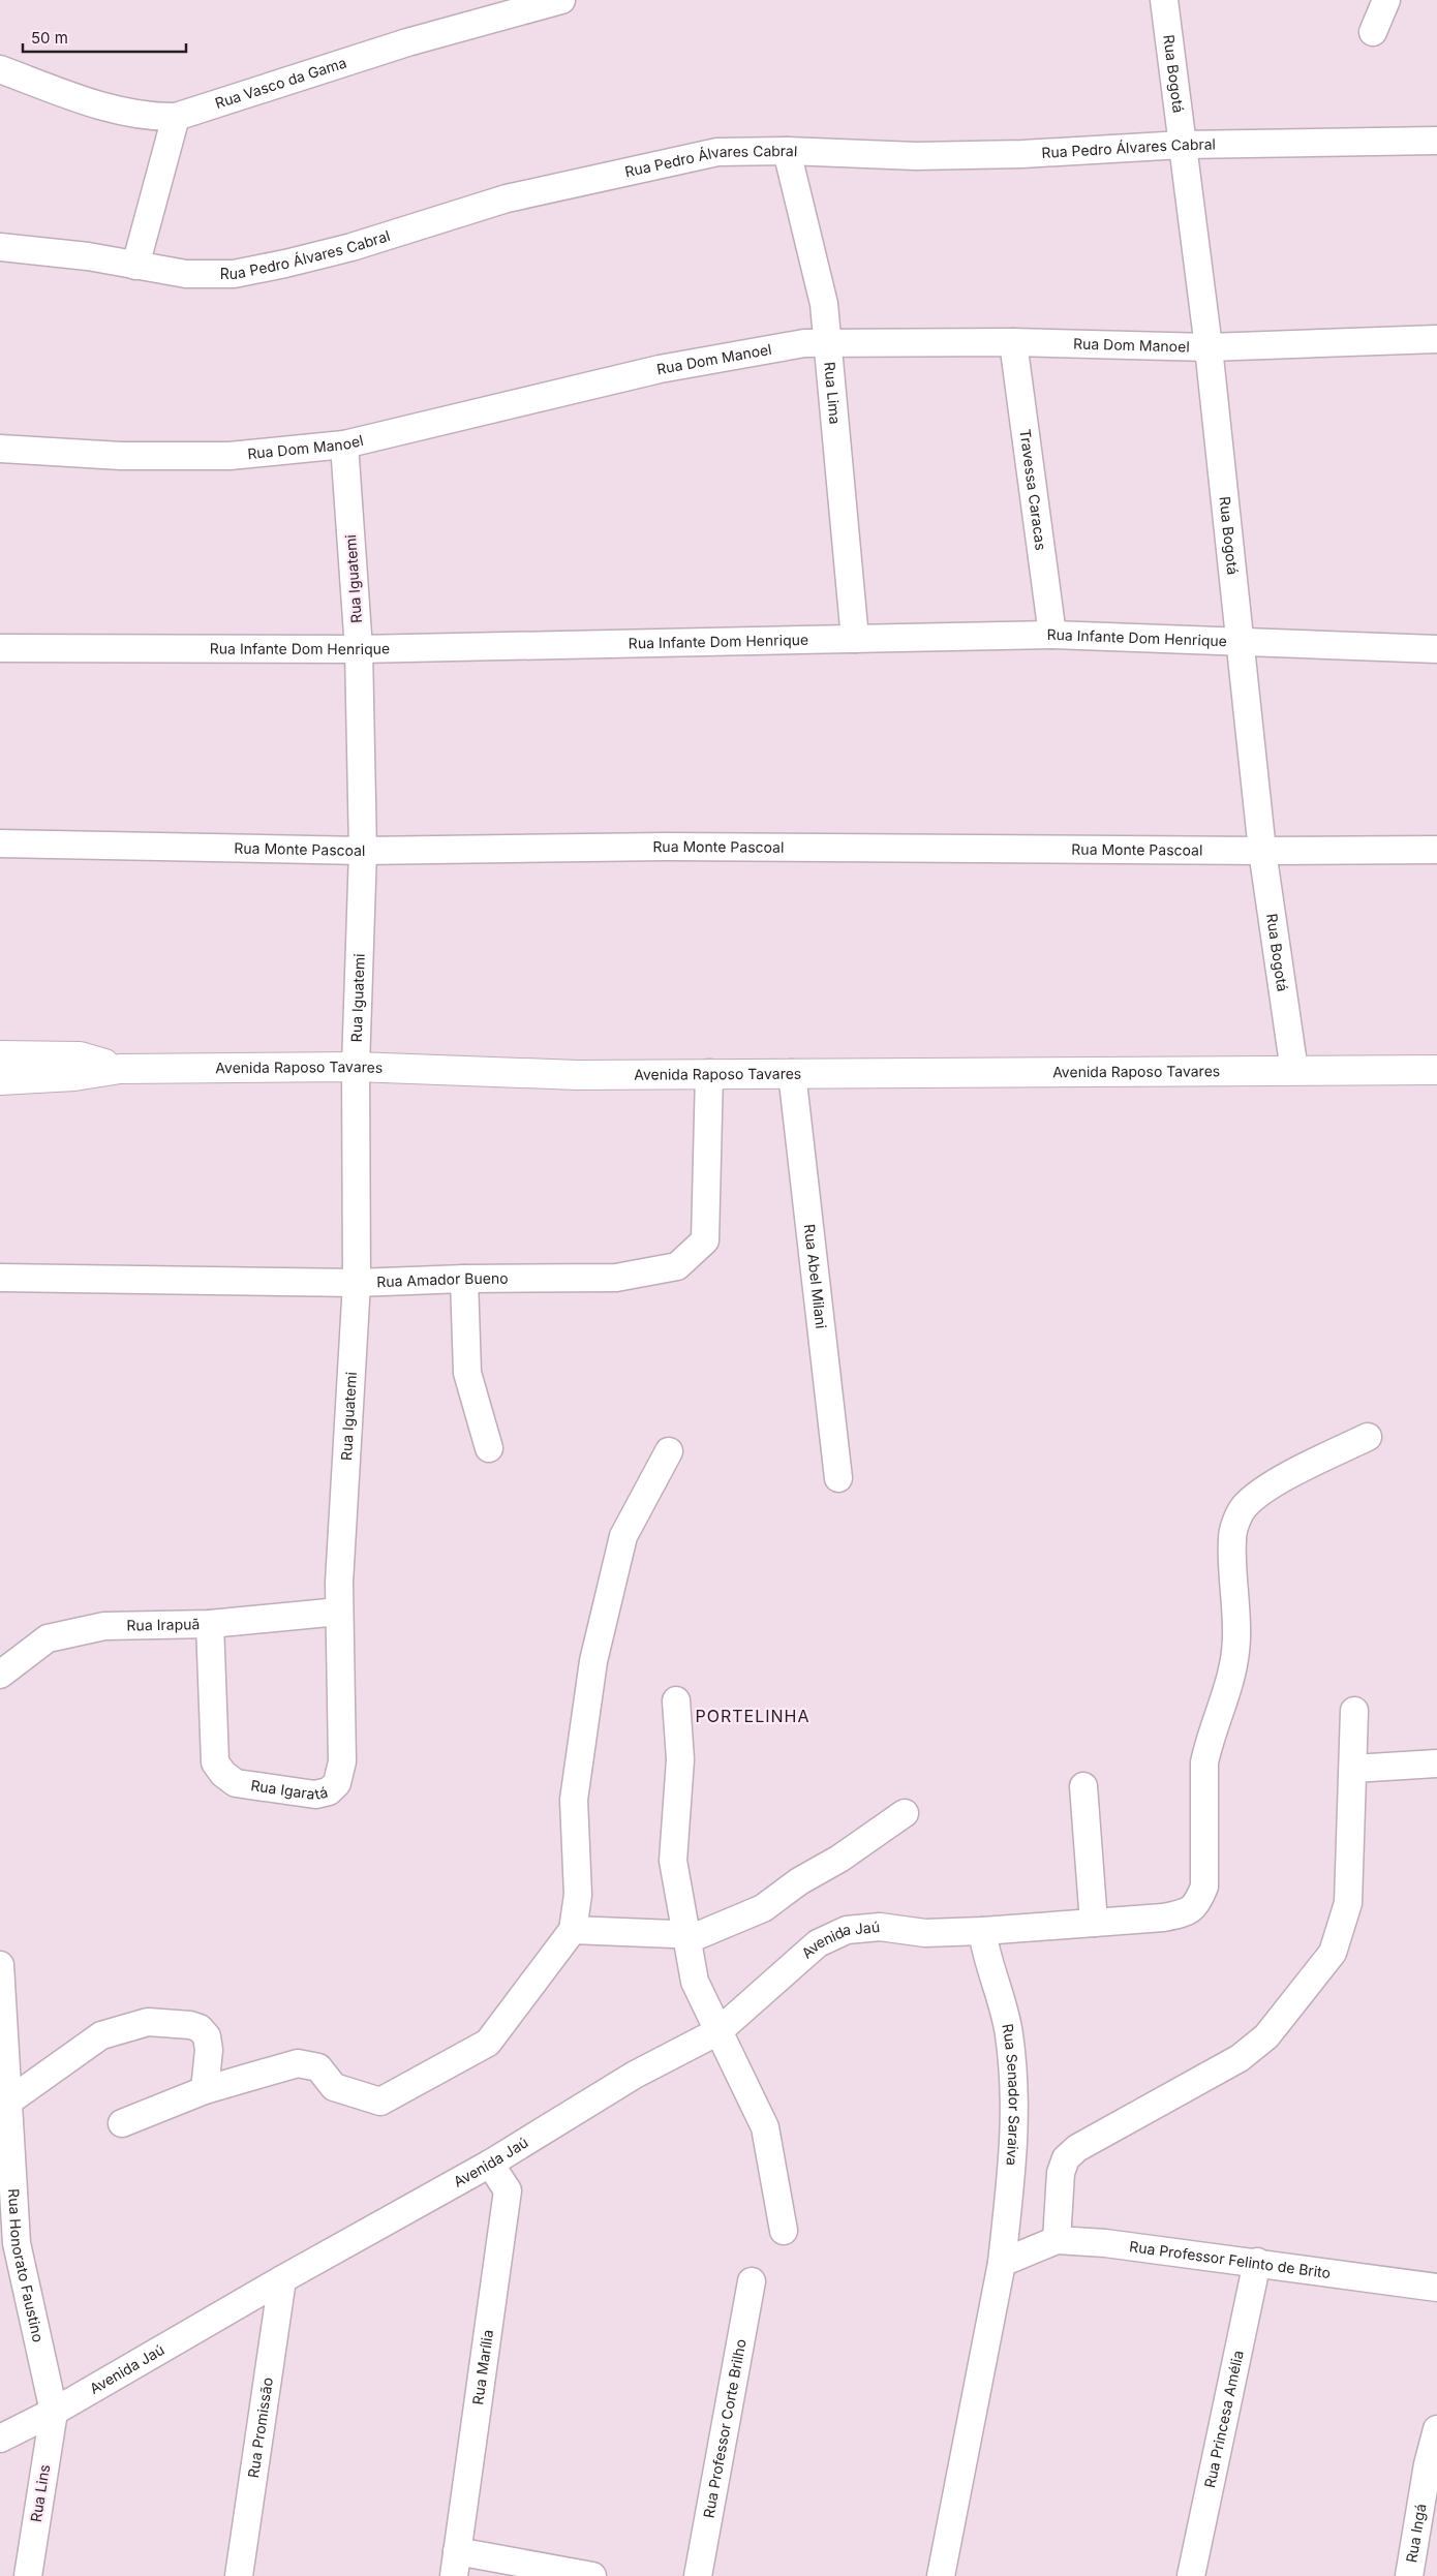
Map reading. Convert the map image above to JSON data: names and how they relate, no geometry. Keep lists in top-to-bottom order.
{
  "streets": {
    "main road": ["Avenida Raposo Tavares"],
    "street": [
      "Rua Bogotá",
      "Rua Vasco da Gama",
      "Rua Pedro Álvares Cabral",
      "Rua Dom Manoel",
      "Rua Lima",
      "Travessa Caracas",
      "Rua Iguatemi",
      "Rua Infante Dom Henrique",
      "Rua Monte Pascoal",
      "Rua Abel Milani",
      "Rua Amador Bueno",
      "Rua Irapuã",
      "Rua Igaratá",
      "Avenida Jaú",
      "Rua Senador Saraiva",
      "Rua Professor Felinto de Brito",
      "Rua Honorato Faustino",
      "Rua Marília",
      "Rua Princesa Amélia",
      "Rua Promissão",
      "Rua Professor Corte Brilho",
      "Rua Lins",
      "Rua Ingá"
    ]
  },
  "crossings": [
    ["Rua Bogotá", "Rua Pedro Álvares Cabral"],
    ["Rua Bogotá", "Rua Dom Manoel"],
    ["Rua Bogotá", "Rua Infante Dom Henrique"],
    ["Rua Bogotá", "Rua Monte Pascoal"],
    ["Rua Bogotá", "Avenida Raposo Tavares"],
    ["Rua Pedro Álvares Cabral", "Rua Lima"],
    ["Rua Dom Manoel", "Rua Lima"],
    ["Rua Dom Manoel", "Travessa Caracas"],
    ["Rua Dom Manoel", "Rua Iguatemi"],
    ["Rua Lima", "Rua Infante Dom Henrique"],
    ["Travessa Caracas", "Rua Infante Dom Henrique"],
    ["Rua Iguatemi", "Rua Infante Dom Henrique"],
    ["Rua Iguatemi", "Rua Monte Pascoal"],
    ["Rua Iguatemi", "Avenida Raposo Tavares"],
    ["Rua Iguatemi", "Rua Amador Bueno"],
    ["Rua Iguatemi", "Rua Irapuã"],
    ["Rua Iguatemi", "Rua Igaratá"],
    ["Avenida Raposo Tavares", "Rua Abel Milani"],
    ["Avenida Raposo Tavares", "Rua Amador Bueno"],
    ["Rua Irapuã", "Rua Igaratá"],
    ["Avenida Jaú", "Rua Senador Saraiva"],
    ["Avenida Jaú", "Rua Honorato Faustino"],
    ["Avenida Jaú", "Rua Marília"],
    ["Avenida Jaú", "Rua Promissão"],
    ["Avenida Jaú", "Rua Lins"],
    ["Rua Senador Saraiva", "Rua Professor Felinto de Brito"],
    ["Rua Professor Felinto de Brito", "Rua Princesa Amélia"],
    ["Rua Honorato Faustino", "Rua Lins"]
  ],
  "districts": ["PORTELINHA"],
  "scale_bar": "50 m"
}
